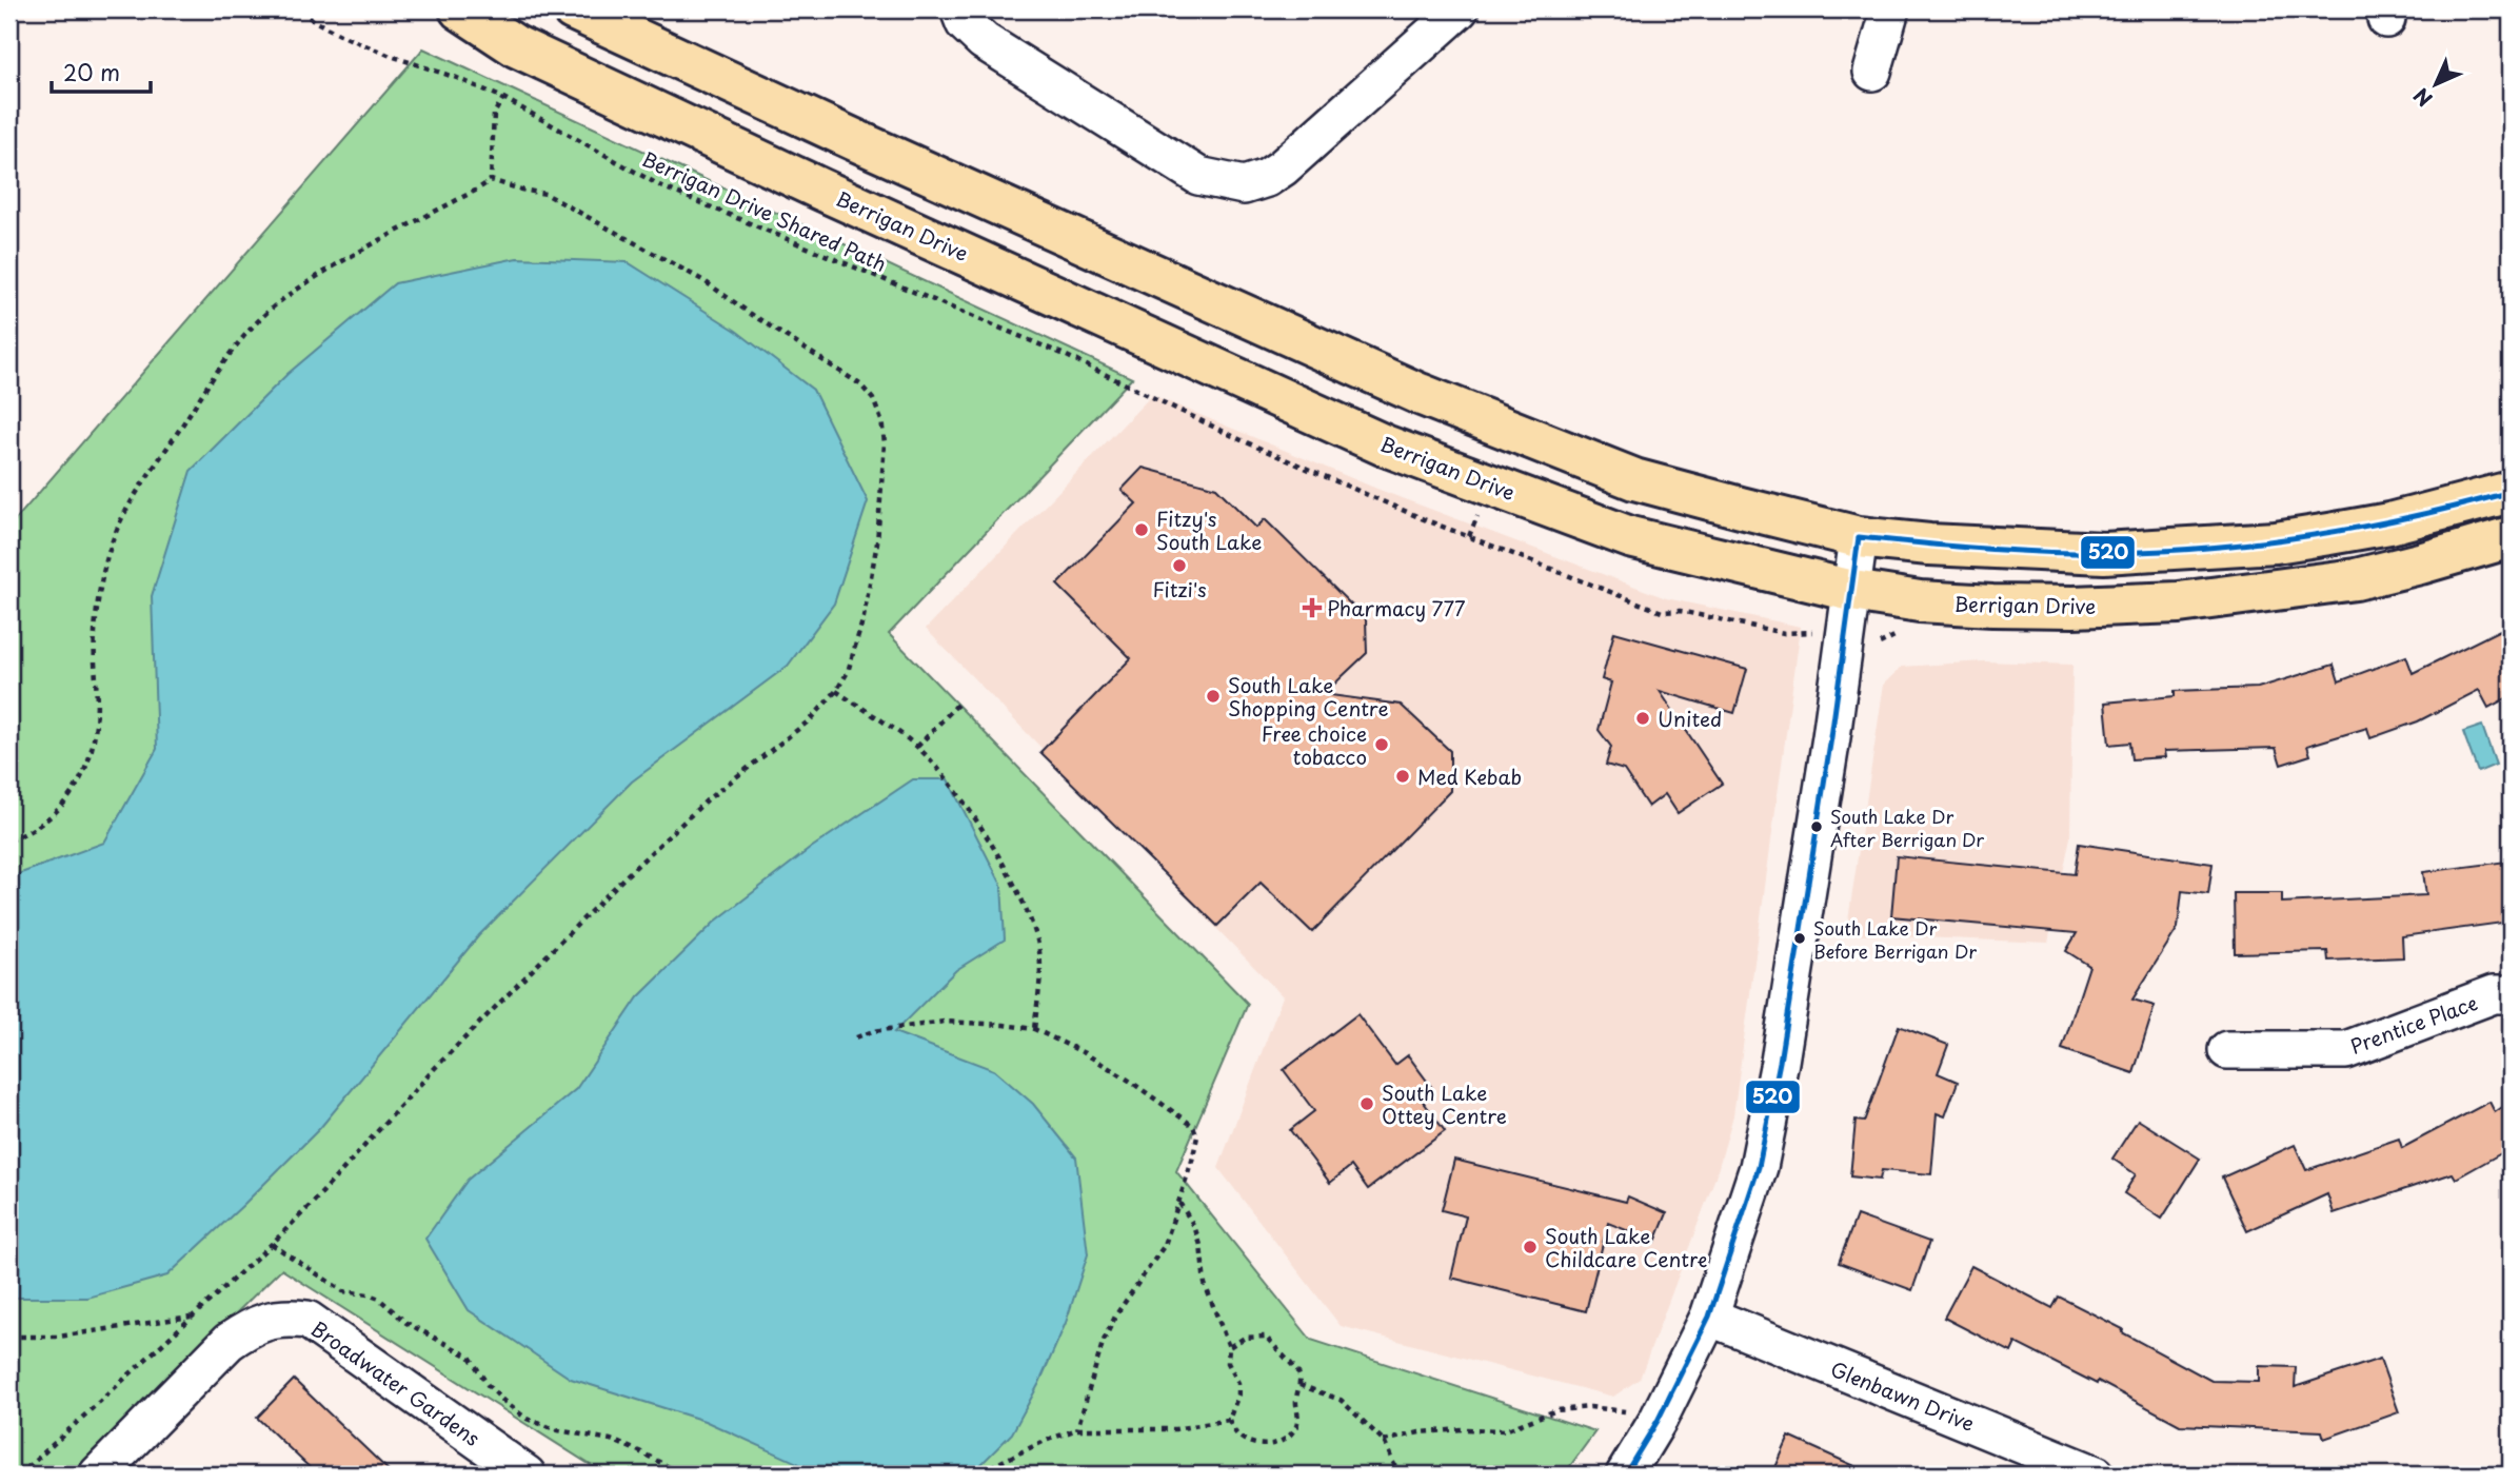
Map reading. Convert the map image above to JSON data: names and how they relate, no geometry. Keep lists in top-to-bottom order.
{
  "streets": {
    "main road": ["Berrigan Drive"],
    "street": ["Prentice Place", "Broadwater Gardens", "Glenbawn Drive"],
    "path": ["Berrigan Drive Shared Path"]
  },
  "places": {
    "other": [
      "Fitzy's South Lake",
      "Fitzi's",
      "South Lake Shopping Centre",
      "United",
      "Free choice tobacco",
      "Med Kebab",
      "South Lake Dr After Berrigan Dr",
      "South Lake Dr Before Berrigan Dr",
      "South Lake Ottey Centre",
      "South Lake Childcare Centre"
    ],
    "health": ["Pharmacy 777"]
  },
  "lines": ["transit line 520"],
  "scale_bar": "20 m",
  "north": "bottom left"
}
